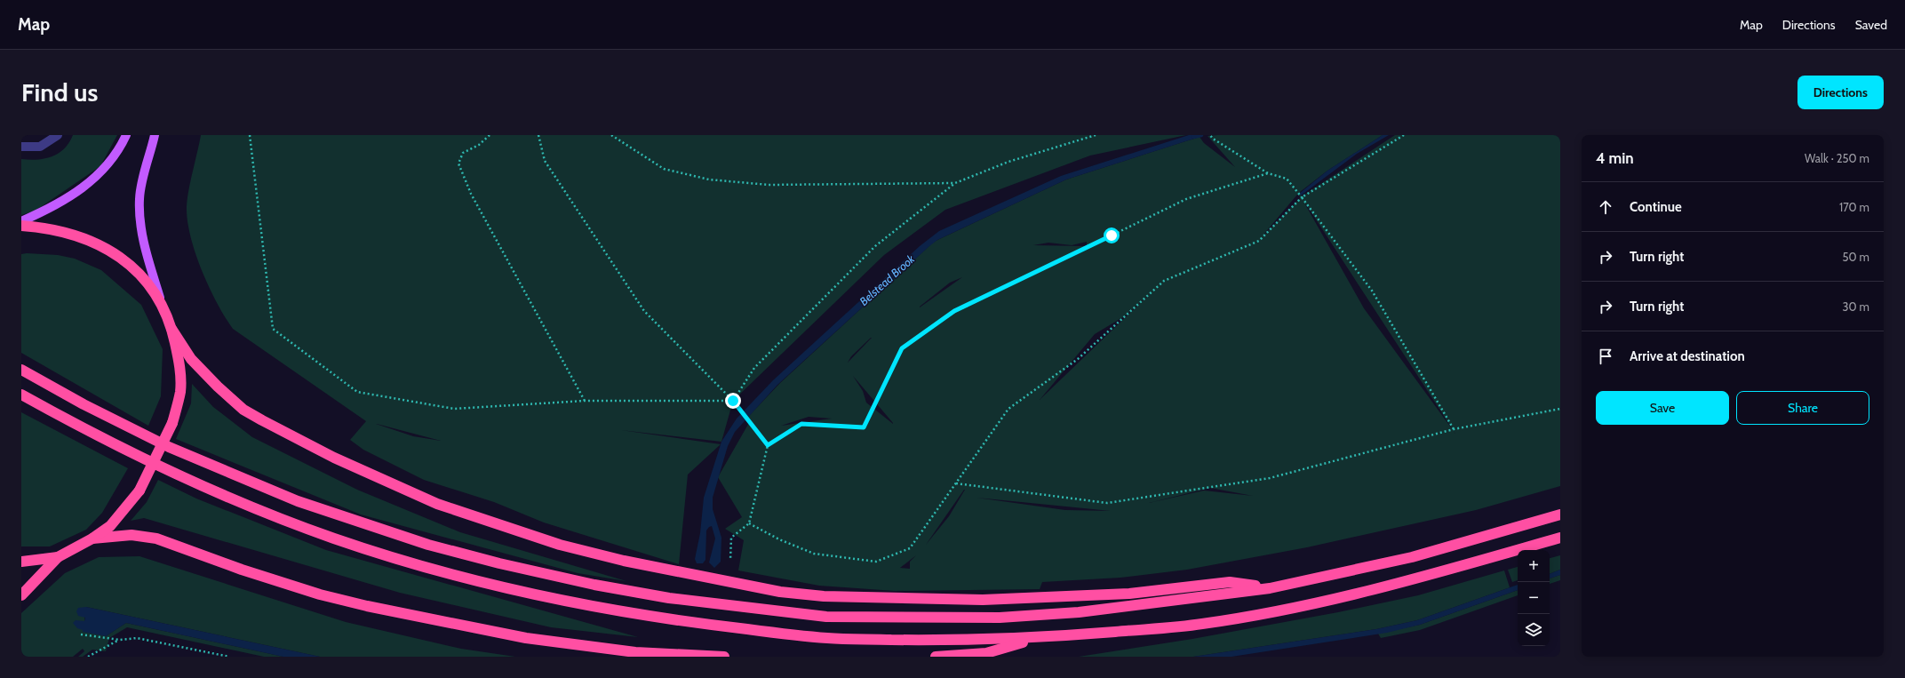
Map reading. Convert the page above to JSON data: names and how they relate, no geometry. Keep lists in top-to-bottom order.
{
  "water": ["Belstead Brook"],
  "page": {
    "header": "Map",
    "nav": ["Map", "Directions", "Saved"],
    "buttons": [
      "Directions",
      ["Save", "Share"]
    ],
    "title": "Find us",
    "heading": ["4 min", "Walk · 250 m"],
    "list": [
      ["Continue", "170 m"],
      ["Turn right", "50 m"],
      ["Turn right", "30 m"],
      "Arrive at destination"
    ],
    "map_buttons": ["+", "−"]
  }
}
